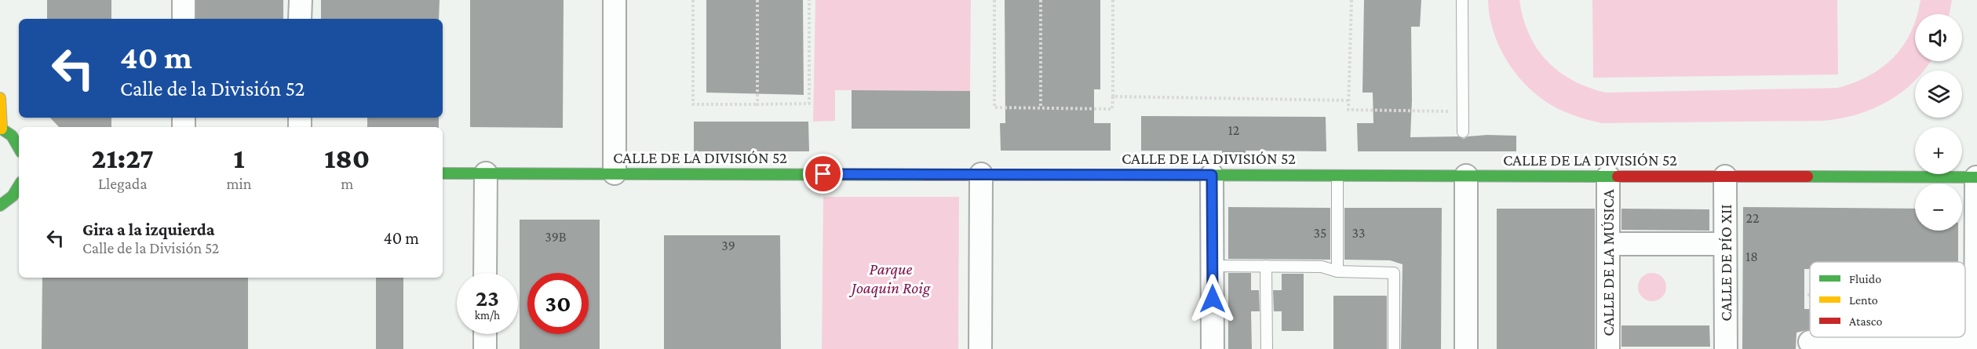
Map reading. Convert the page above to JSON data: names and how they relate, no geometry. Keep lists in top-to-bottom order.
{
  "streets": {
    "main road": ["CALLE DE LA DIVISIÓN 52"],
    "street": ["CALLE DE LA MÚSICA", "CALLE DE PÍO XII"]
  },
  "crossings": [
    ["CALLE DE LA DIVISIÓN 52", "CALLE DE LA MÚSICA"],
    ["CALLE DE LA DIVISIÓN 52", "CALLE DE PÍO XII"]
  ],
  "parks": ["Parque Joaquin Roig"],
  "house_numbers": [
    "12",
    "22",
    "35",
    "33",
    "39B",
    "39",
    "18"
  ],
  "legend": ["Fluido", "Lento", "Atasco"],
  "page": {
    "map_buttons": ["+", "−"],
    "turn": ["40 m", "Calle de la División 52"],
    "eta": [
      "21:27",
      "Llegada",
      "1",
      "min",
      "180",
      "m"
    ],
    "list": [
      {
        "name": "Gira a la izquierda",
        "note": "Calle de la División 52",
        "value": "40 m"
      }
    ],
    "speed": "23 km/h",
    "limit": "30"
  }
}
